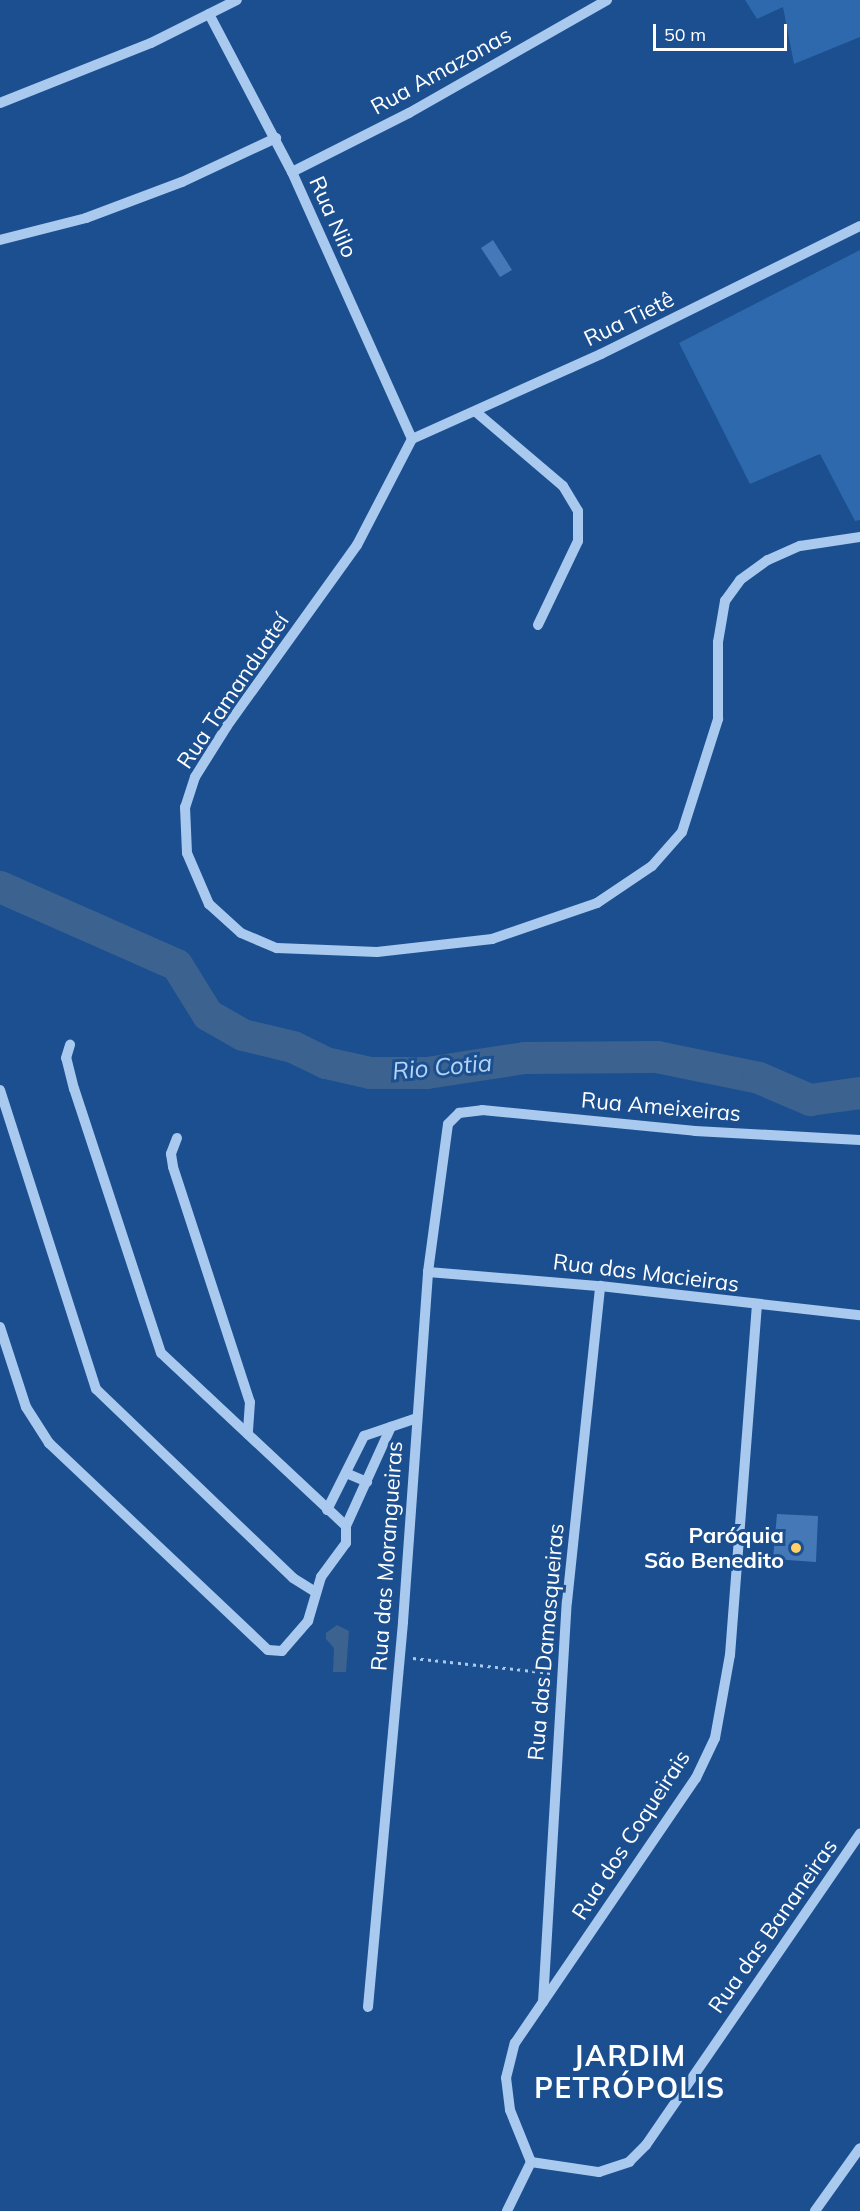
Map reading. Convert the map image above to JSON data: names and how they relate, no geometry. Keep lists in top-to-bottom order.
{
  "streets": {
    "street": [
      "Rua Amazonas",
      "Rua Nilo",
      "Rua Tietê",
      "Rua Tamanduateí",
      "Rua Ameixeiras",
      "Rua das Macieiras",
      "Rua das Morangueiras",
      "Rua das Damasqueiras",
      "Rua dos Coqueirais",
      "Rua das Bananeiras"
    ]
  },
  "crossings": [
    ["Rua Amazonas", "Rua Nilo"],
    ["Rua Nilo", "Rua Tietê"],
    ["Rua Nilo", "Rua Tamanduateí"],
    ["Rua Tietê", "Rua Tamanduateí"],
    ["Rua Ameixeiras", "Rua das Morangueiras"],
    ["Rua das Macieiras", "Rua das Morangueiras"],
    ["Rua das Macieiras", "Rua das Damasqueiras"],
    ["Rua das Macieiras", "Rua dos Coqueirais"],
    ["Rua das Damasqueiras", "Rua dos Coqueirais"],
    ["Rua dos Coqueirais", "Rua das Bananeiras"]
  ],
  "districts": ["JARDIM PETRÓPOLIS"],
  "water": ["Rio Cotia"],
  "places": ["Paróquia São Benedito"],
  "scale_bar": "50 m"
}
